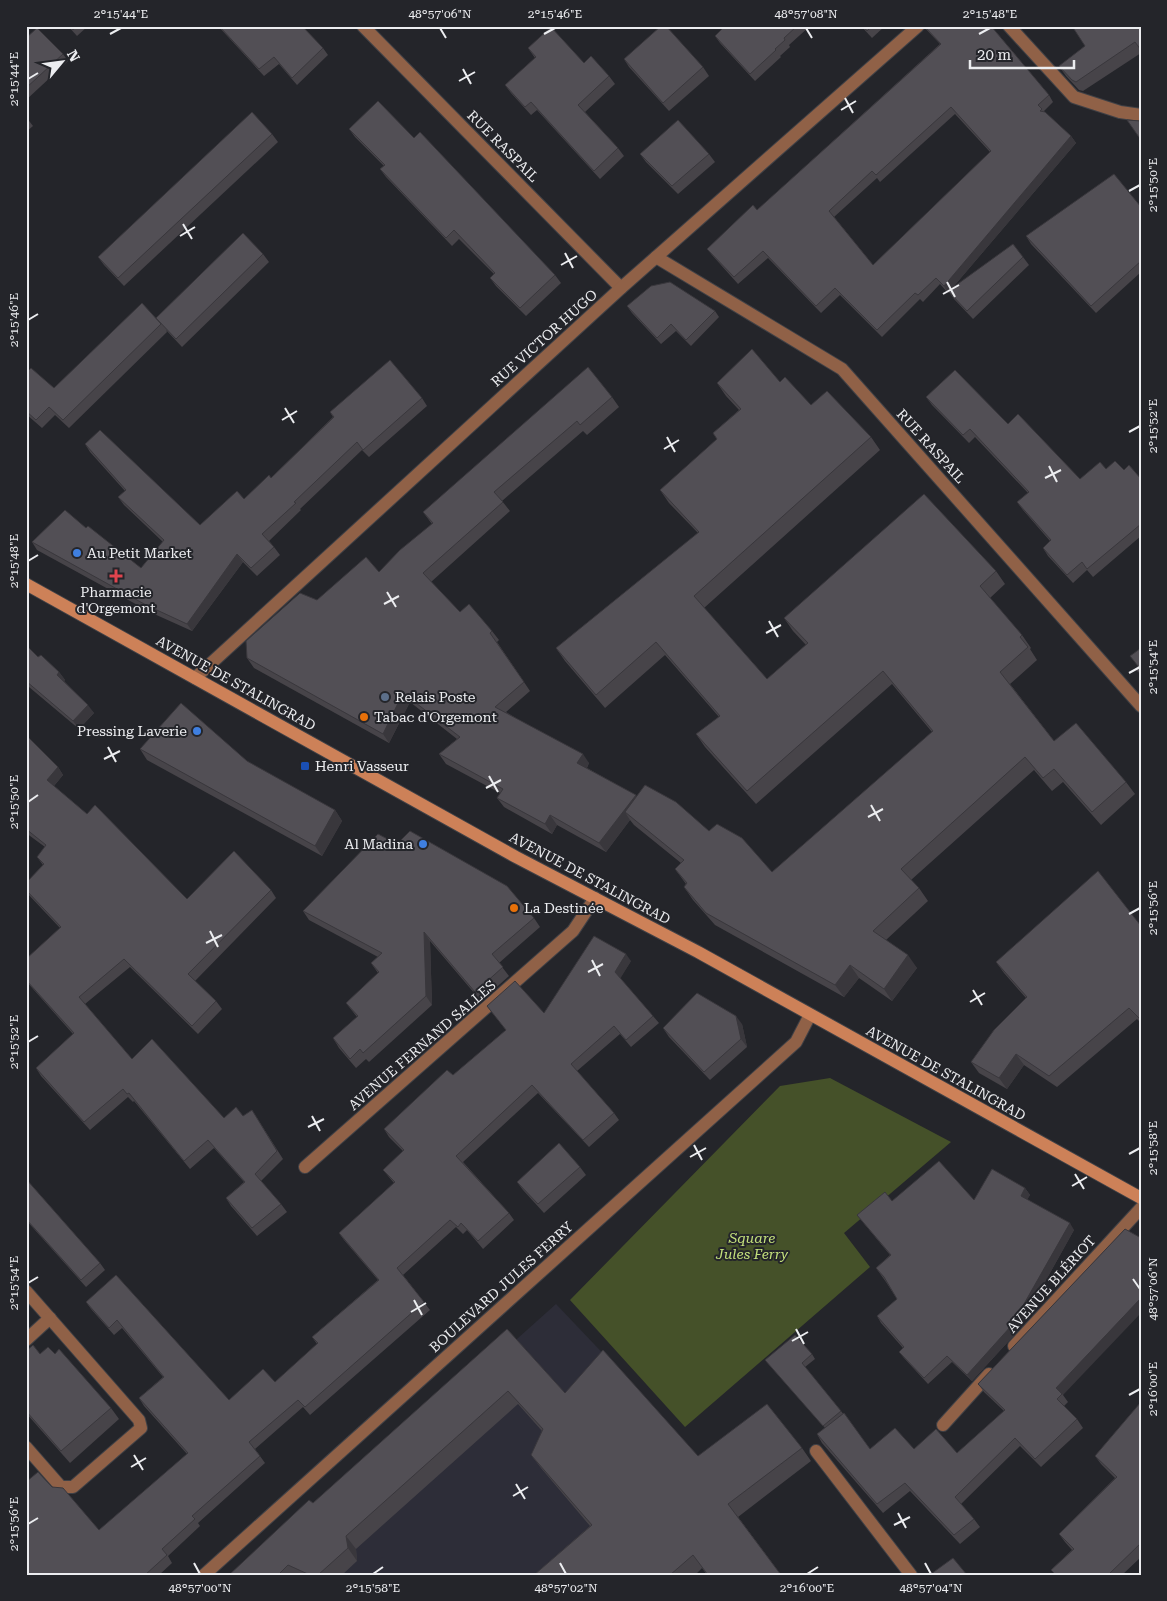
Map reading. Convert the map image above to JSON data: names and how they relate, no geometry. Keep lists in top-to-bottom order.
{
  "streets": {
    "main road": ["AVENUE DE STALINGRAD"],
    "street": [
      "RUE RASPAIL",
      "RUE VICTOR HUGO",
      "AVENUE FERNAND SALLES",
      "AVENUE BLÉRIOT",
      "BOULEVARD JULES FERRY"
    ]
  },
  "crossings": [
    ["RUE RASPAIL", "RUE VICTOR HUGO"],
    ["RUE VICTOR HUGO", "AVENUE DE STALINGRAD"],
    ["AVENUE DE STALINGRAD", "AVENUE FERNAND SALLES"],
    ["AVENUE DE STALINGRAD", "BOULEVARD JULES FERRY"]
  ],
  "parks": ["Square Jules Ferry"],
  "places": {
    "other": [
      "Au Petit Market",
      "Relais Poste",
      "Tabac d'Orgemont",
      "Pressing Laverie",
      "Al Madina",
      "La Destinée"
    ],
    "health": ["Pharmacie d'Orgemont"],
    "transit": ["Henri Vasseur"]
  },
  "scale_bar": "20 m",
  "north": "top right",
  "coordinates": [
    "2°15'44\"E",
    "48°57'06\"N",
    "2°15'46\"E",
    "48°57'08\"N",
    "2°15'48\"E",
    "2°15'50\"E",
    "2°15'52\"E",
    "2°15'54\"E",
    "2°15'56\"E",
    "2°15'58\"E",
    "2°16'00\"E",
    "48°57'00\"N",
    "48°57'02\"N",
    "48°57'04\"N"
  ]
}
